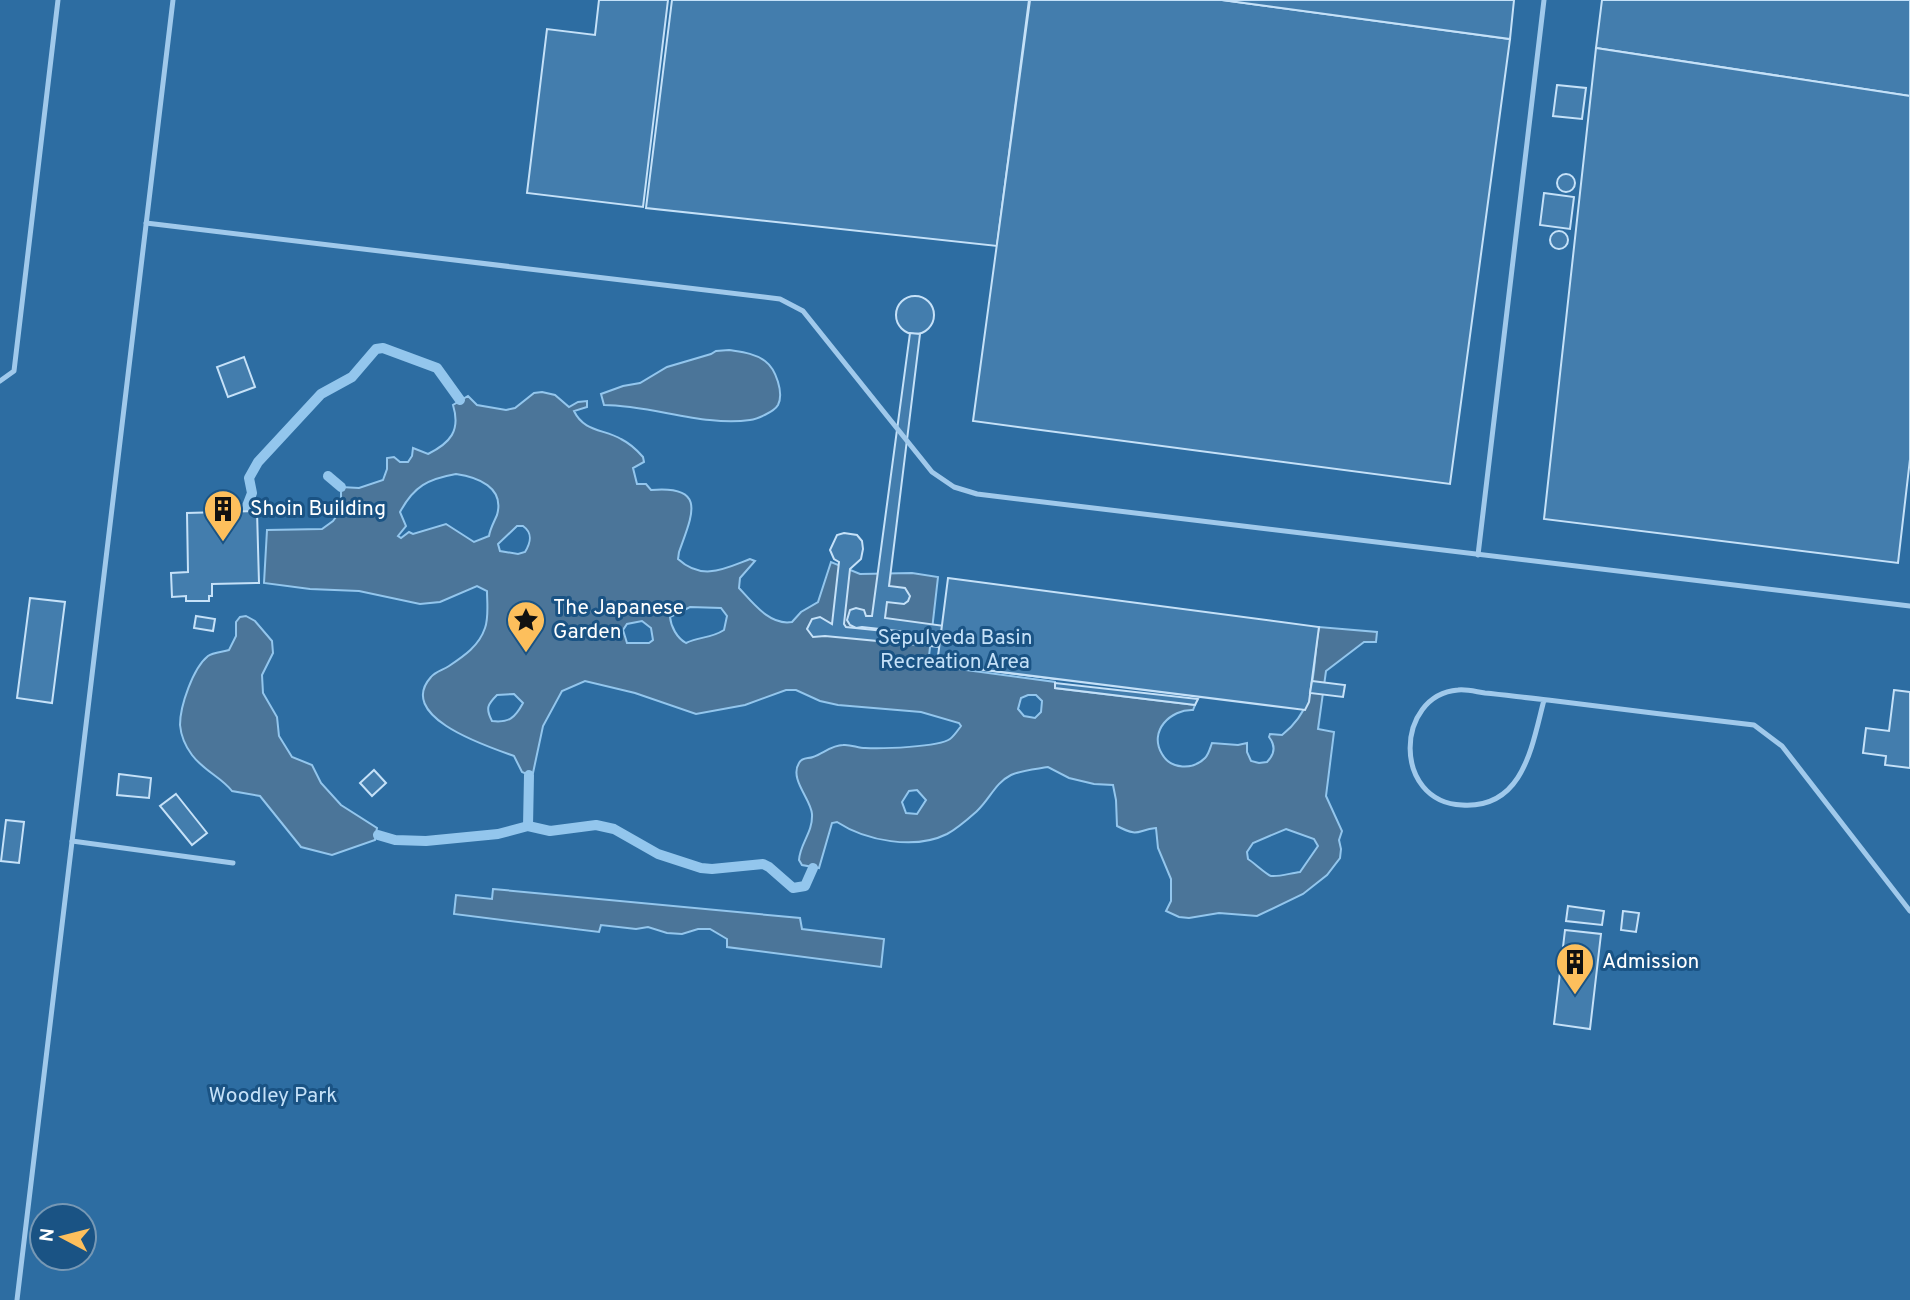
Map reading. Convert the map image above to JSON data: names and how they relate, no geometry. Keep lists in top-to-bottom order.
{
  "parks": ["Sepulveda Basin Recreation Area", "Woodley Park"],
  "places": {
    "building": ["Shoin Building", "Admission"],
    "place": ["The Japanese Garden"]
  },
  "north": "left"
}
